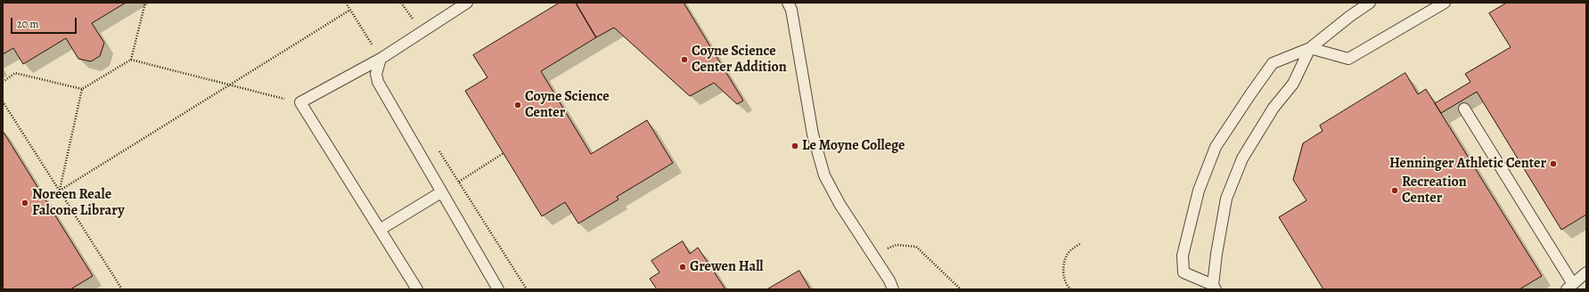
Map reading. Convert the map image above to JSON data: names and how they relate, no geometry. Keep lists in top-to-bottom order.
{
  "places": [
    "Coyne Science Center Addition",
    "Coyne Science Center",
    "Le Moyne College",
    "Henninger Athletic Center",
    "Recreation Center",
    "Noreen Reale Falcone Library",
    "Grewen Hall"
  ],
  "scale_bar": "20 m"
}
